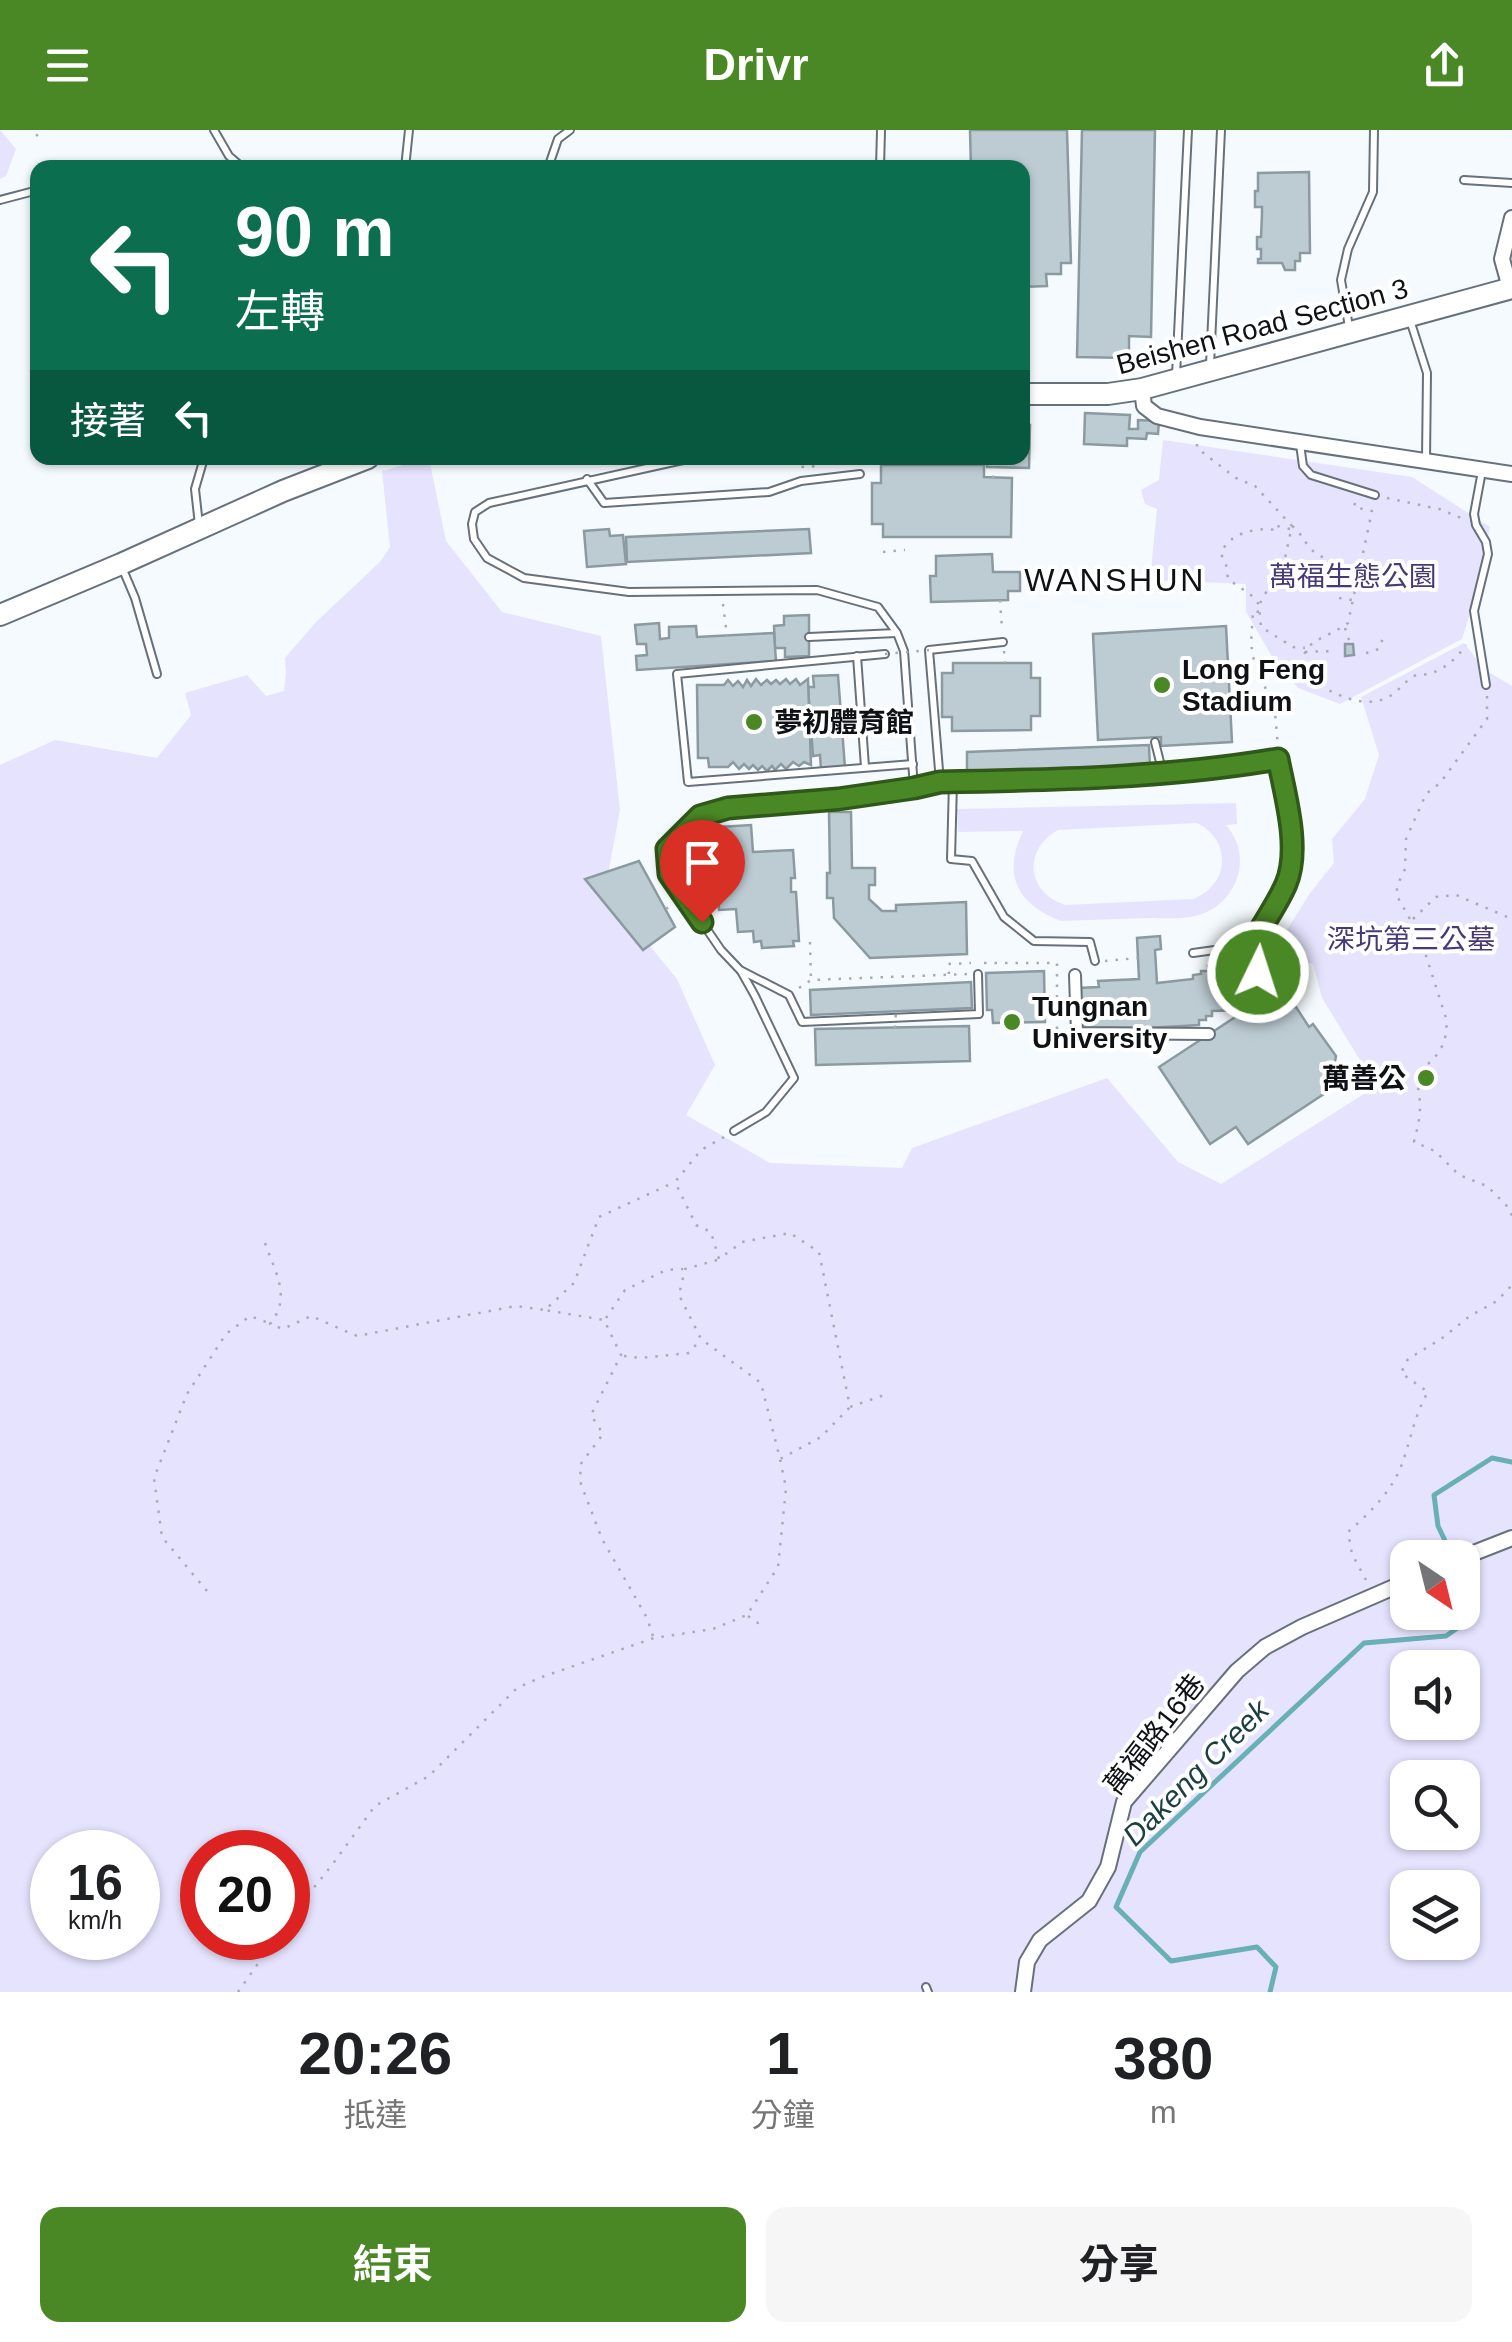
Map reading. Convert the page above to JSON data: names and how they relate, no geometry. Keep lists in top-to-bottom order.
{
  "streets": {
    "main road": ["Beishen Road Section 3"],
    "street": ["萬福路16巷"]
  },
  "districts": ["WANSHUN"],
  "water": ["Dakeng Creek"],
  "parks": ["萬福生態公園", "深坑第三公墓"],
  "places": [
    "Long Feng Stadium",
    "夢初體育館",
    "Tungnan University",
    "萬善公"
  ],
  "north": "bottom right",
  "page": {
    "header": "Drivr",
    "turn": ["90 m", "左轉"],
    "then": "接著",
    "speed": "16 km/h",
    "limit": "20",
    "eta": [
      "20:26",
      "抵達",
      "1",
      "分鐘",
      "380",
      "m"
    ],
    "buttons": ["結束", "分享"]
  }
}
